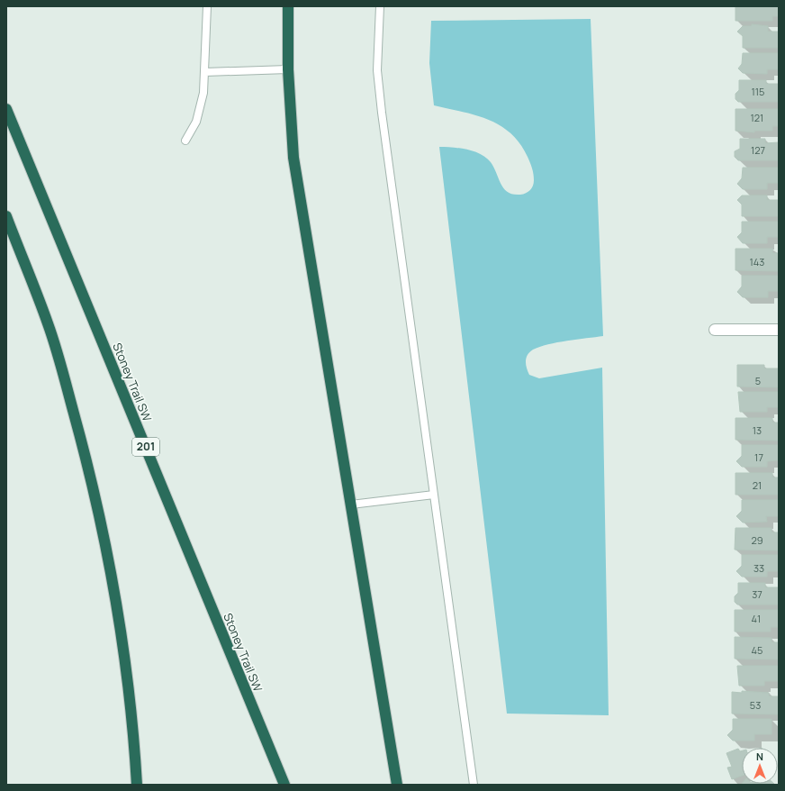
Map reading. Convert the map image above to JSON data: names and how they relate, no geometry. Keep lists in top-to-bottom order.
{
  "streets": {
    "highway": ["Stoney Trail SW", "201"]
  },
  "house_numbers": [
    "115",
    "121",
    "127",
    "143",
    "5",
    "13",
    "17",
    "21",
    "29",
    "33",
    "37",
    "41",
    "45",
    "53"
  ],
  "north": "top"
}
